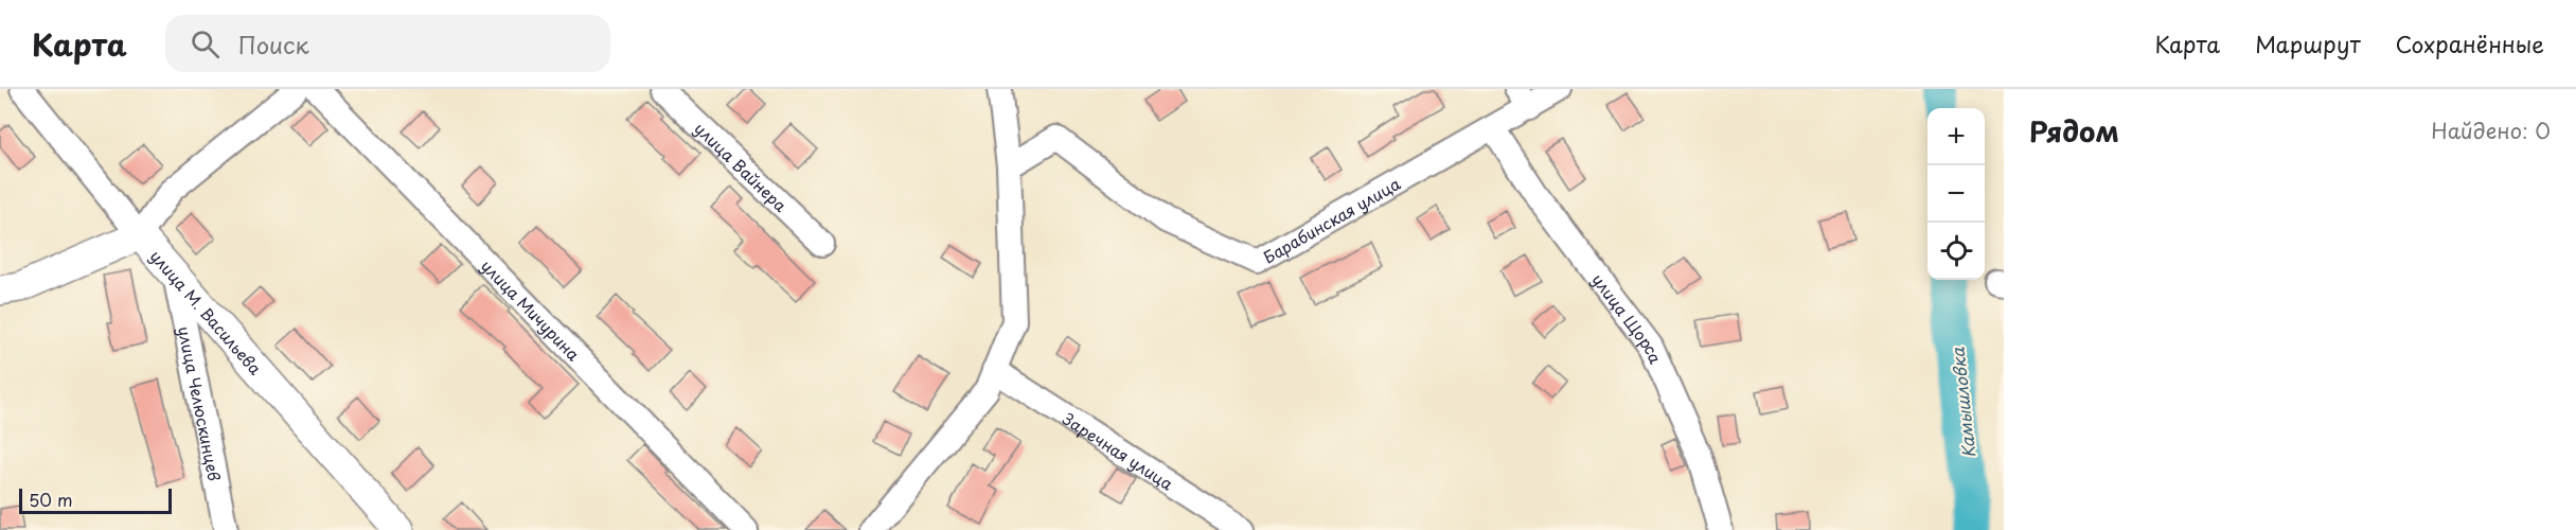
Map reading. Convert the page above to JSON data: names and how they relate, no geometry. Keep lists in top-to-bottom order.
{
  "streets": {
    "street": [
      "улица Вайнера",
      "Барабинская улица",
      "улица Мичурина",
      "улица М. Васильева",
      "улица Щорса",
      "улица Челюскинцев",
      "Заречная улица"
    ]
  },
  "crossings": [
    ["Барабинская улица", "улица Щорса"],
    ["улица М. Васильева", "улица Челюскинцев"]
  ],
  "water": ["Камышловка"],
  "scale_bar": "50 m",
  "page": {
    "header": "Карта",
    "search": "Поиск",
    "nav": ["Карта", "Маршрут", "Сохранённые"],
    "heading": ["Рядом", "Найдено: 0"],
    "map_buttons": ["+", "−"],
    "scale": "50 m"
  }
}
